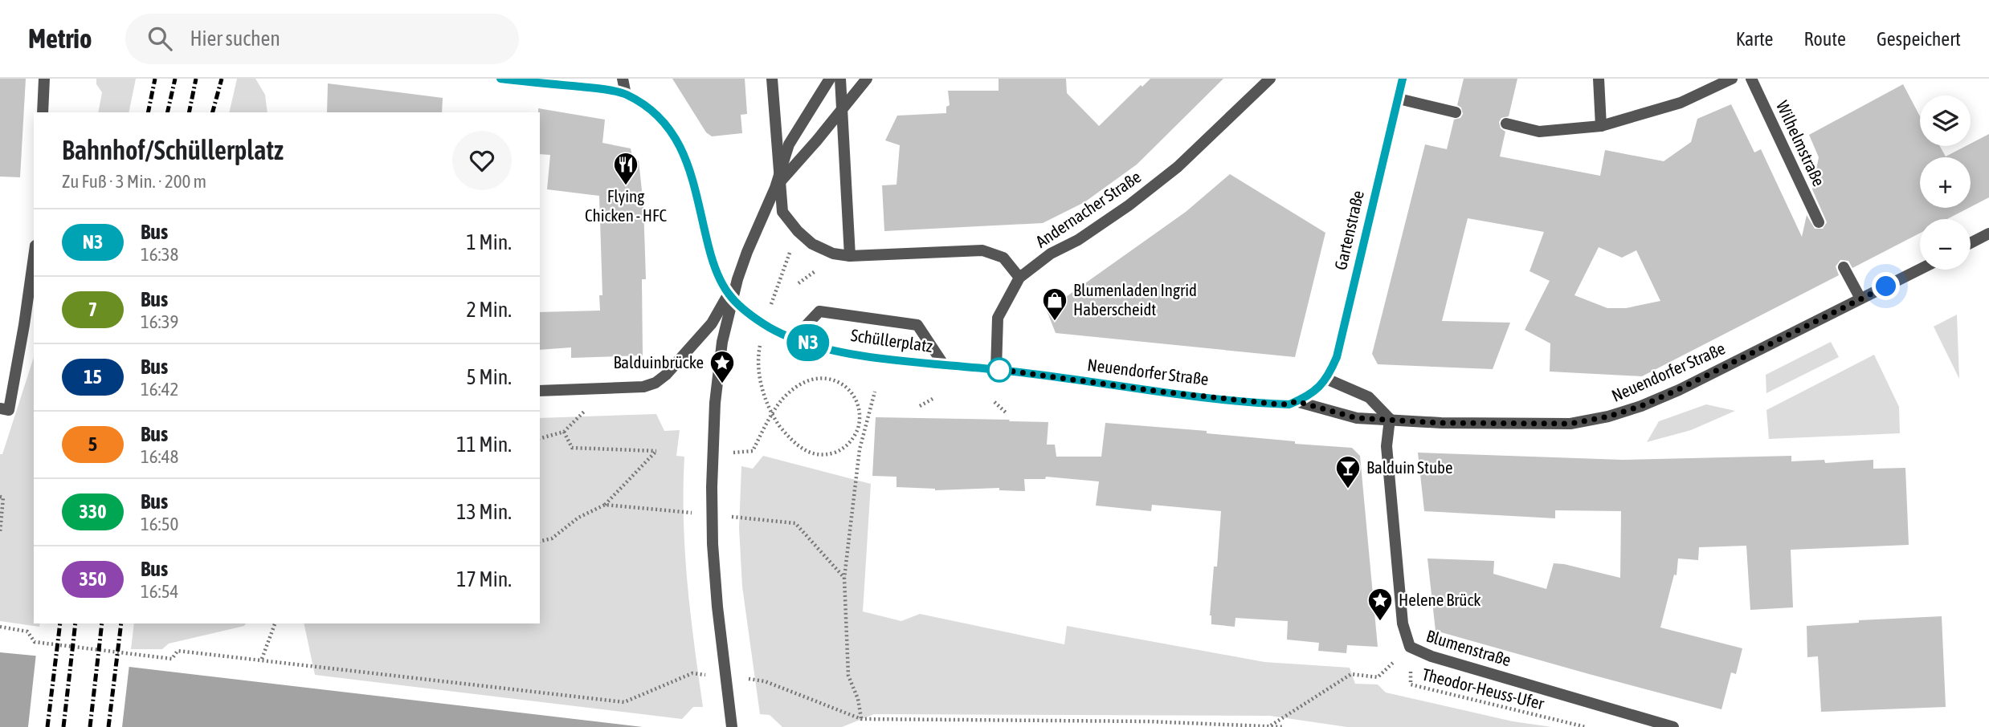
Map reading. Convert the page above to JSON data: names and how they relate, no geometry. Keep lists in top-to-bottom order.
{
  "streets": {
    "street": [
      "Wilhelmstraße",
      "Andernacher Straße",
      "Gartenstraße",
      "Schüllerplatz",
      "Neuendorfer Straße",
      "Blumenstraße"
    ],
    "path": ["Theodor-Heuss-Ufer"]
  },
  "crossings": [
    ["Andernacher Straße", "Schüllerplatz"],
    ["Andernacher Straße", "Neuendorfer Straße"],
    ["Gartenstraße", "Neuendorfer Straße"],
    ["Schüllerplatz", "Neuendorfer Straße"],
    ["Neuendorfer Straße", "Blumenstraße"],
    ["Blumenstraße", "Theodor-Heuss-Ufer"]
  ],
  "places": {
    "restaurant": ["Flying Chicken - HFC"],
    "shop": ["Blumenladen Ingrid Haberscheidt"],
    "place": ["Balduinbrücke", "Helene Brück"],
    "bar": ["Balduin Stube"]
  },
  "lines": ["bus line N3"],
  "page": {
    "header": "Metrio",
    "search": "Hier suchen",
    "nav": ["Karte", "Route", "Gespeichert"],
    "on_map": "N3",
    "map_buttons": ["+", "−"],
    "heading": ["Bahnhof/Schüllerplatz", "Zu Fuß · 3 Min. · 200 m"],
    "list": [
      {
        "mark": "N3",
        "name": "Bus",
        "note": "16:38",
        "value": "1 Min."
      },
      {
        "mark": "7",
        "name": "Bus",
        "note": "16:39",
        "value": "2 Min."
      },
      {
        "mark": "15",
        "name": "Bus",
        "note": "16:42",
        "value": "5 Min."
      },
      {
        "mark": "5",
        "name": "Bus",
        "note": "16:48",
        "value": "11 Min."
      },
      {
        "mark": "330",
        "name": "Bus",
        "note": "16:50",
        "value": "13 Min."
      },
      {
        "mark": "350",
        "name": "Bus",
        "note": "16:54",
        "value": "17 Min."
      }
    ]
  }
}
